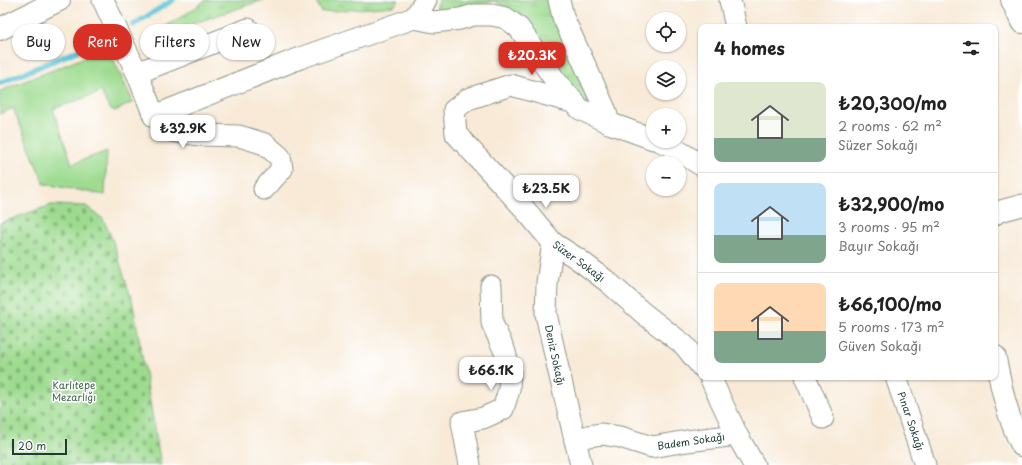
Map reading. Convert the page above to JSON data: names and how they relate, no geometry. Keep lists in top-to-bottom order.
{
  "streets": {
    "street": [
      "Süzer Sokağı",
      "Deniz Sokağı",
      "Pınar Sokağı",
      "Badem Sokağı"
    ]
  },
  "crossings": [
    ["Süzer Sokağı", "Deniz Sokağı"],
    ["Deniz Sokağı", "Badem Sokağı"]
  ],
  "parks": ["Karlıtepe Mezarlığı"],
  "scale_bar": "20 m",
  "page": {
    "map_buttons": ["+", "−"],
    "chip": [
      "Buy",
      "Rent",
      "Filters",
      "New"
    ],
    "heading": "4 homes",
    "price": [
      "₺20.3K",
      "₺32.9K",
      "₺23.5K",
      "₺66.1K"
    ],
    "list": [
      {
        "name": "₺20,300/mo",
        "note": "2 rooms · 62 m² · Süzer Sokağı"
      },
      {
        "name": "₺32,900/mo",
        "note": "3 rooms · 95 m² · Bayır Sokağı"
      },
      {
        "name": "₺66,100/mo",
        "note": "5 rooms · 173 m² · Güven Sokağı"
      }
    ],
    "scale": "20 m"
  }
}
